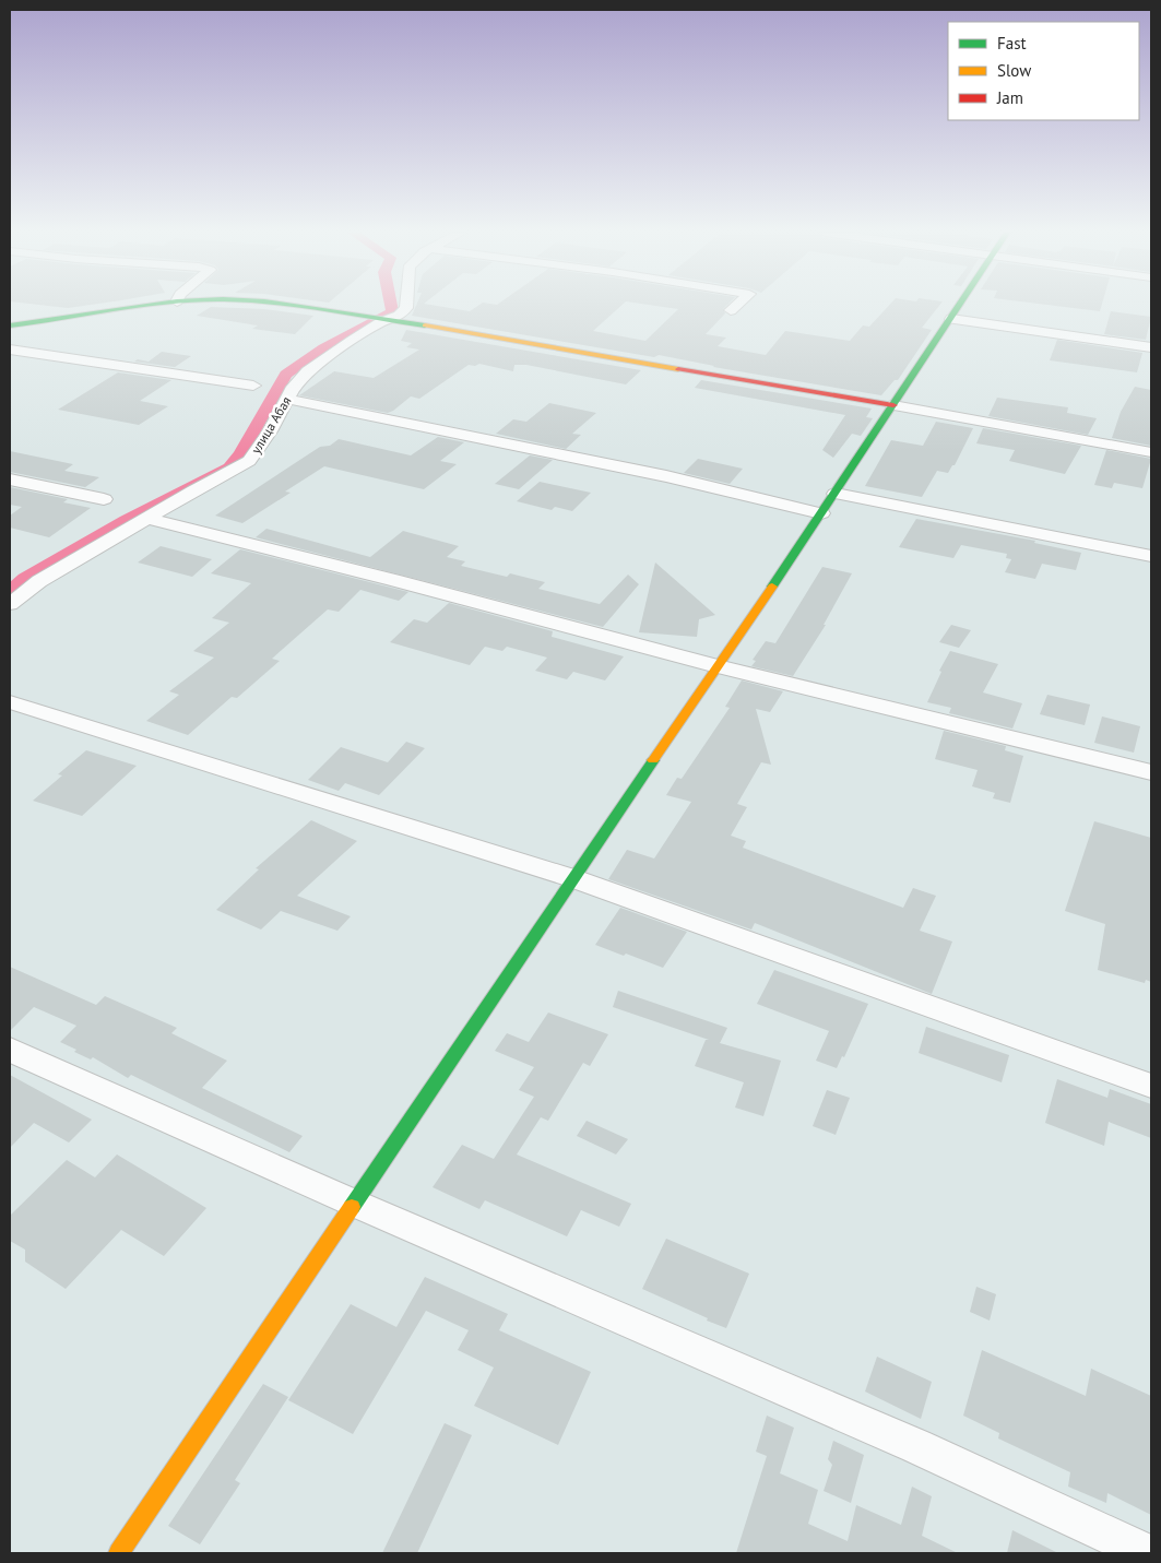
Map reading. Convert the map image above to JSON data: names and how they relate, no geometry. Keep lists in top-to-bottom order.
{
  "streets": {
    "street": ["улица Абая"]
  },
  "legend": ["Fast", "Slow", "Jam"]
}
